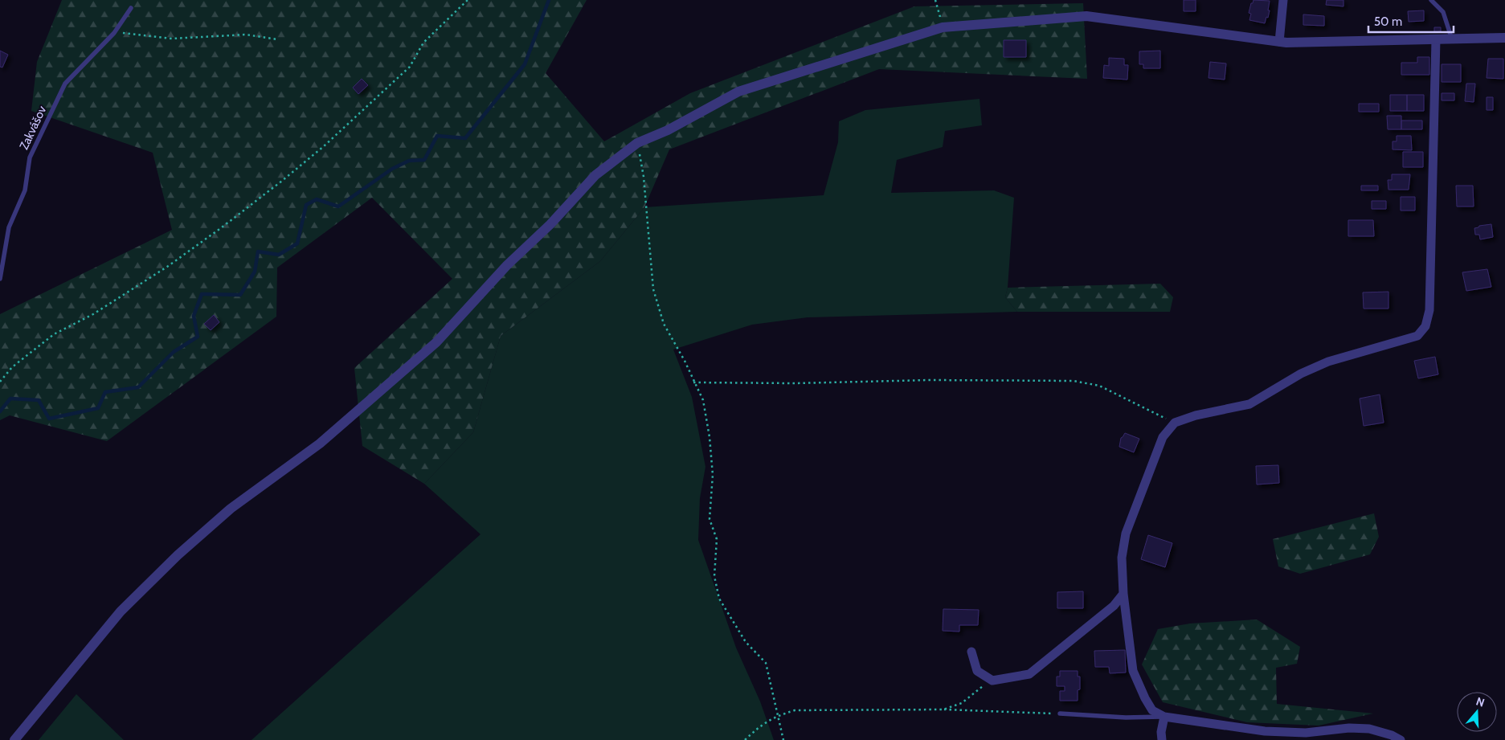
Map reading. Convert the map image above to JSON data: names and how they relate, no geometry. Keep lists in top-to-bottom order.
{
  "streets": {
    "lane": ["Zakvášov"]
  },
  "scale_bar": "50 m",
  "north": "top"
}
